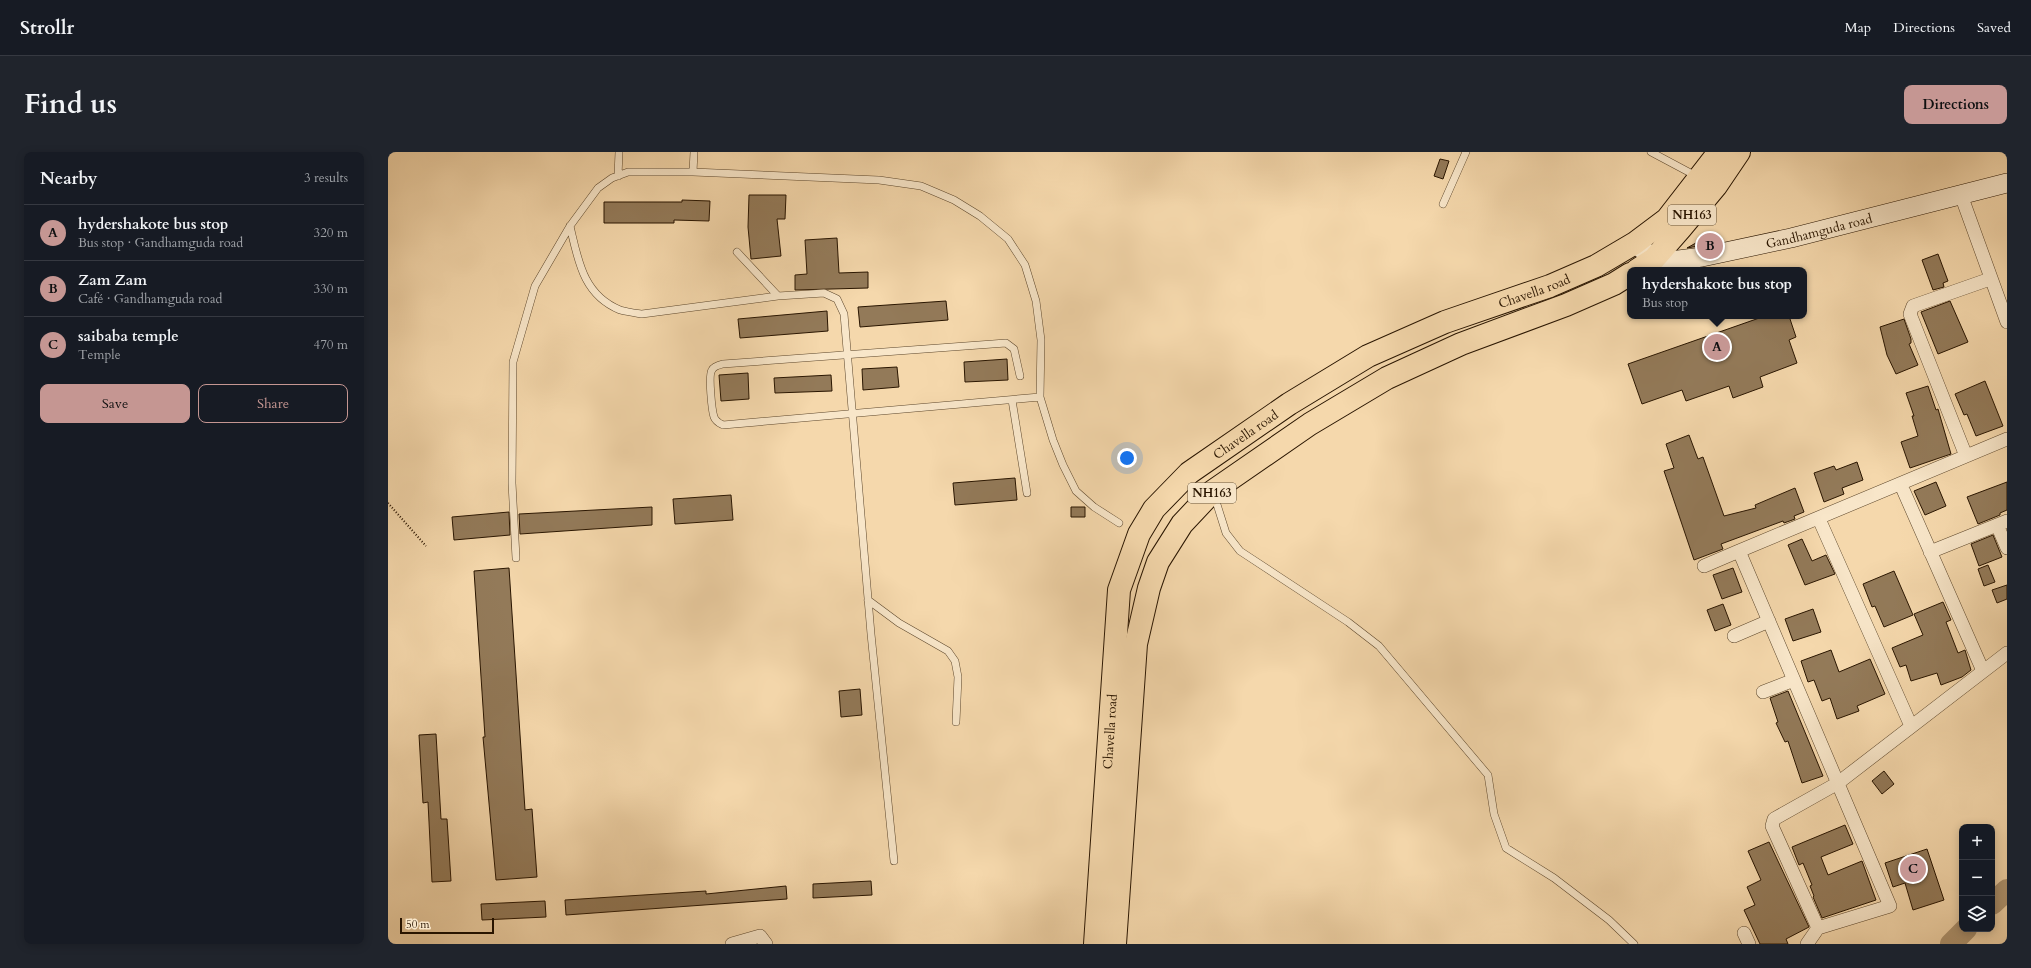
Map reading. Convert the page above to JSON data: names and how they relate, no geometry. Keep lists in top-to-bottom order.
{
  "streets": {
    "highway": ["NH163", "Chavella road"],
    "street": ["Gandhamguda road"]
  },
  "crossings": [
    ["NH163", "Gandhamguda road"]
  ],
  "scale_bar": "50 m",
  "page": {
    "header": "Strollr",
    "nav": ["Map", "Directions", "Saved"],
    "title": "Find us",
    "buttons": [
      "Directions",
      ["Save", "Share"]
    ],
    "heading": ["Nearby", "3 results"],
    "list": [
      {
        "mark": "A",
        "name": "hydershakote bus stop",
        "note": "Bus stop · Gandhamguda road",
        "value": "320 m"
      },
      {
        "mark": "B",
        "name": "Zam Zam",
        "note": "Café · Gandhamguda road",
        "value": "330 m"
      },
      {
        "mark": "C",
        "name": "saibaba temple",
        "note": "Temple",
        "value": "470 m"
      }
    ],
    "pins": ["B", "A", "C"],
    "popup": ["hydershakote bus stop", "Bus stop"],
    "map_buttons": ["+", "−"],
    "scale": "50 m"
  }
}
